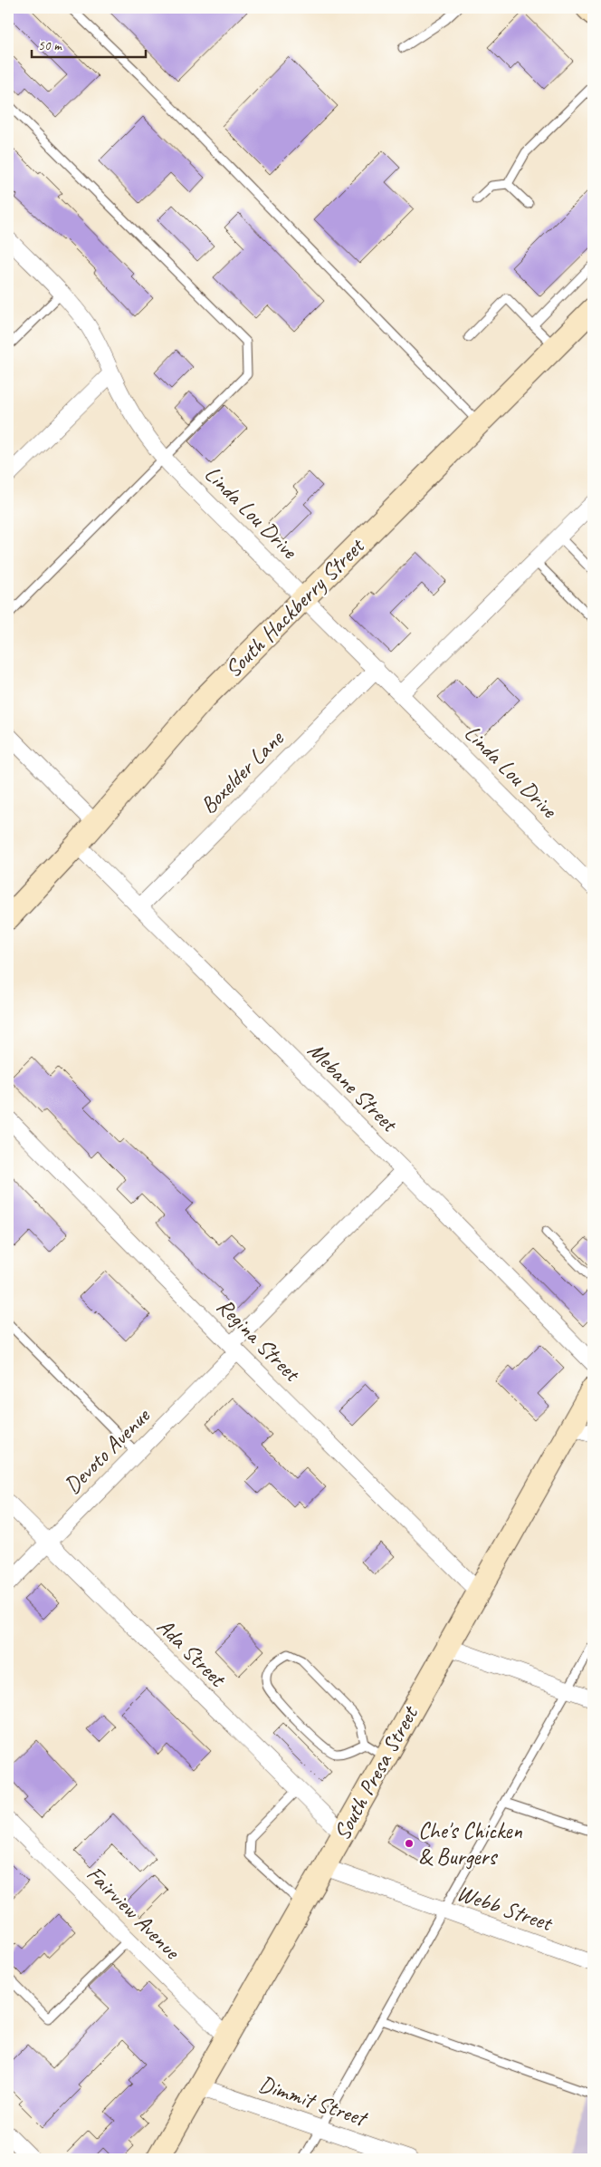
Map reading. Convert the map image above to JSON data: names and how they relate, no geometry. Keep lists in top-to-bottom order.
{
  "streets": {
    "main road": ["South Hackberry Street", "South Presa Street"],
    "street": [
      "Linda Lou Drive",
      "Boxelder Lane",
      "Mebane Street",
      "Regina Street",
      "Devoto Avenue",
      "Ada Street",
      "Webb Street",
      "Fairview Avenue",
      "Dimmit Street"
    ]
  },
  "crossings": [
    ["Linda Lou Drive", "South Hackberry Street"],
    ["Linda Lou Drive", "Boxelder Lane"],
    ["South Hackberry Street", "Mebane Street"],
    ["Boxelder Lane", "Mebane Street"],
    ["Mebane Street", "Devoto Avenue"],
    ["Regina Street", "Devoto Avenue"],
    ["Regina Street", "South Presa Street"],
    ["Devoto Avenue", "Ada Street"],
    ["Ada Street", "South Presa Street"],
    ["South Presa Street", "Webb Street"],
    ["South Presa Street", "Fairview Avenue"],
    ["South Presa Street", "Dimmit Street"]
  ],
  "places": ["Che's Chicken & Burgers"],
  "scale_bar": "50 m"
}
